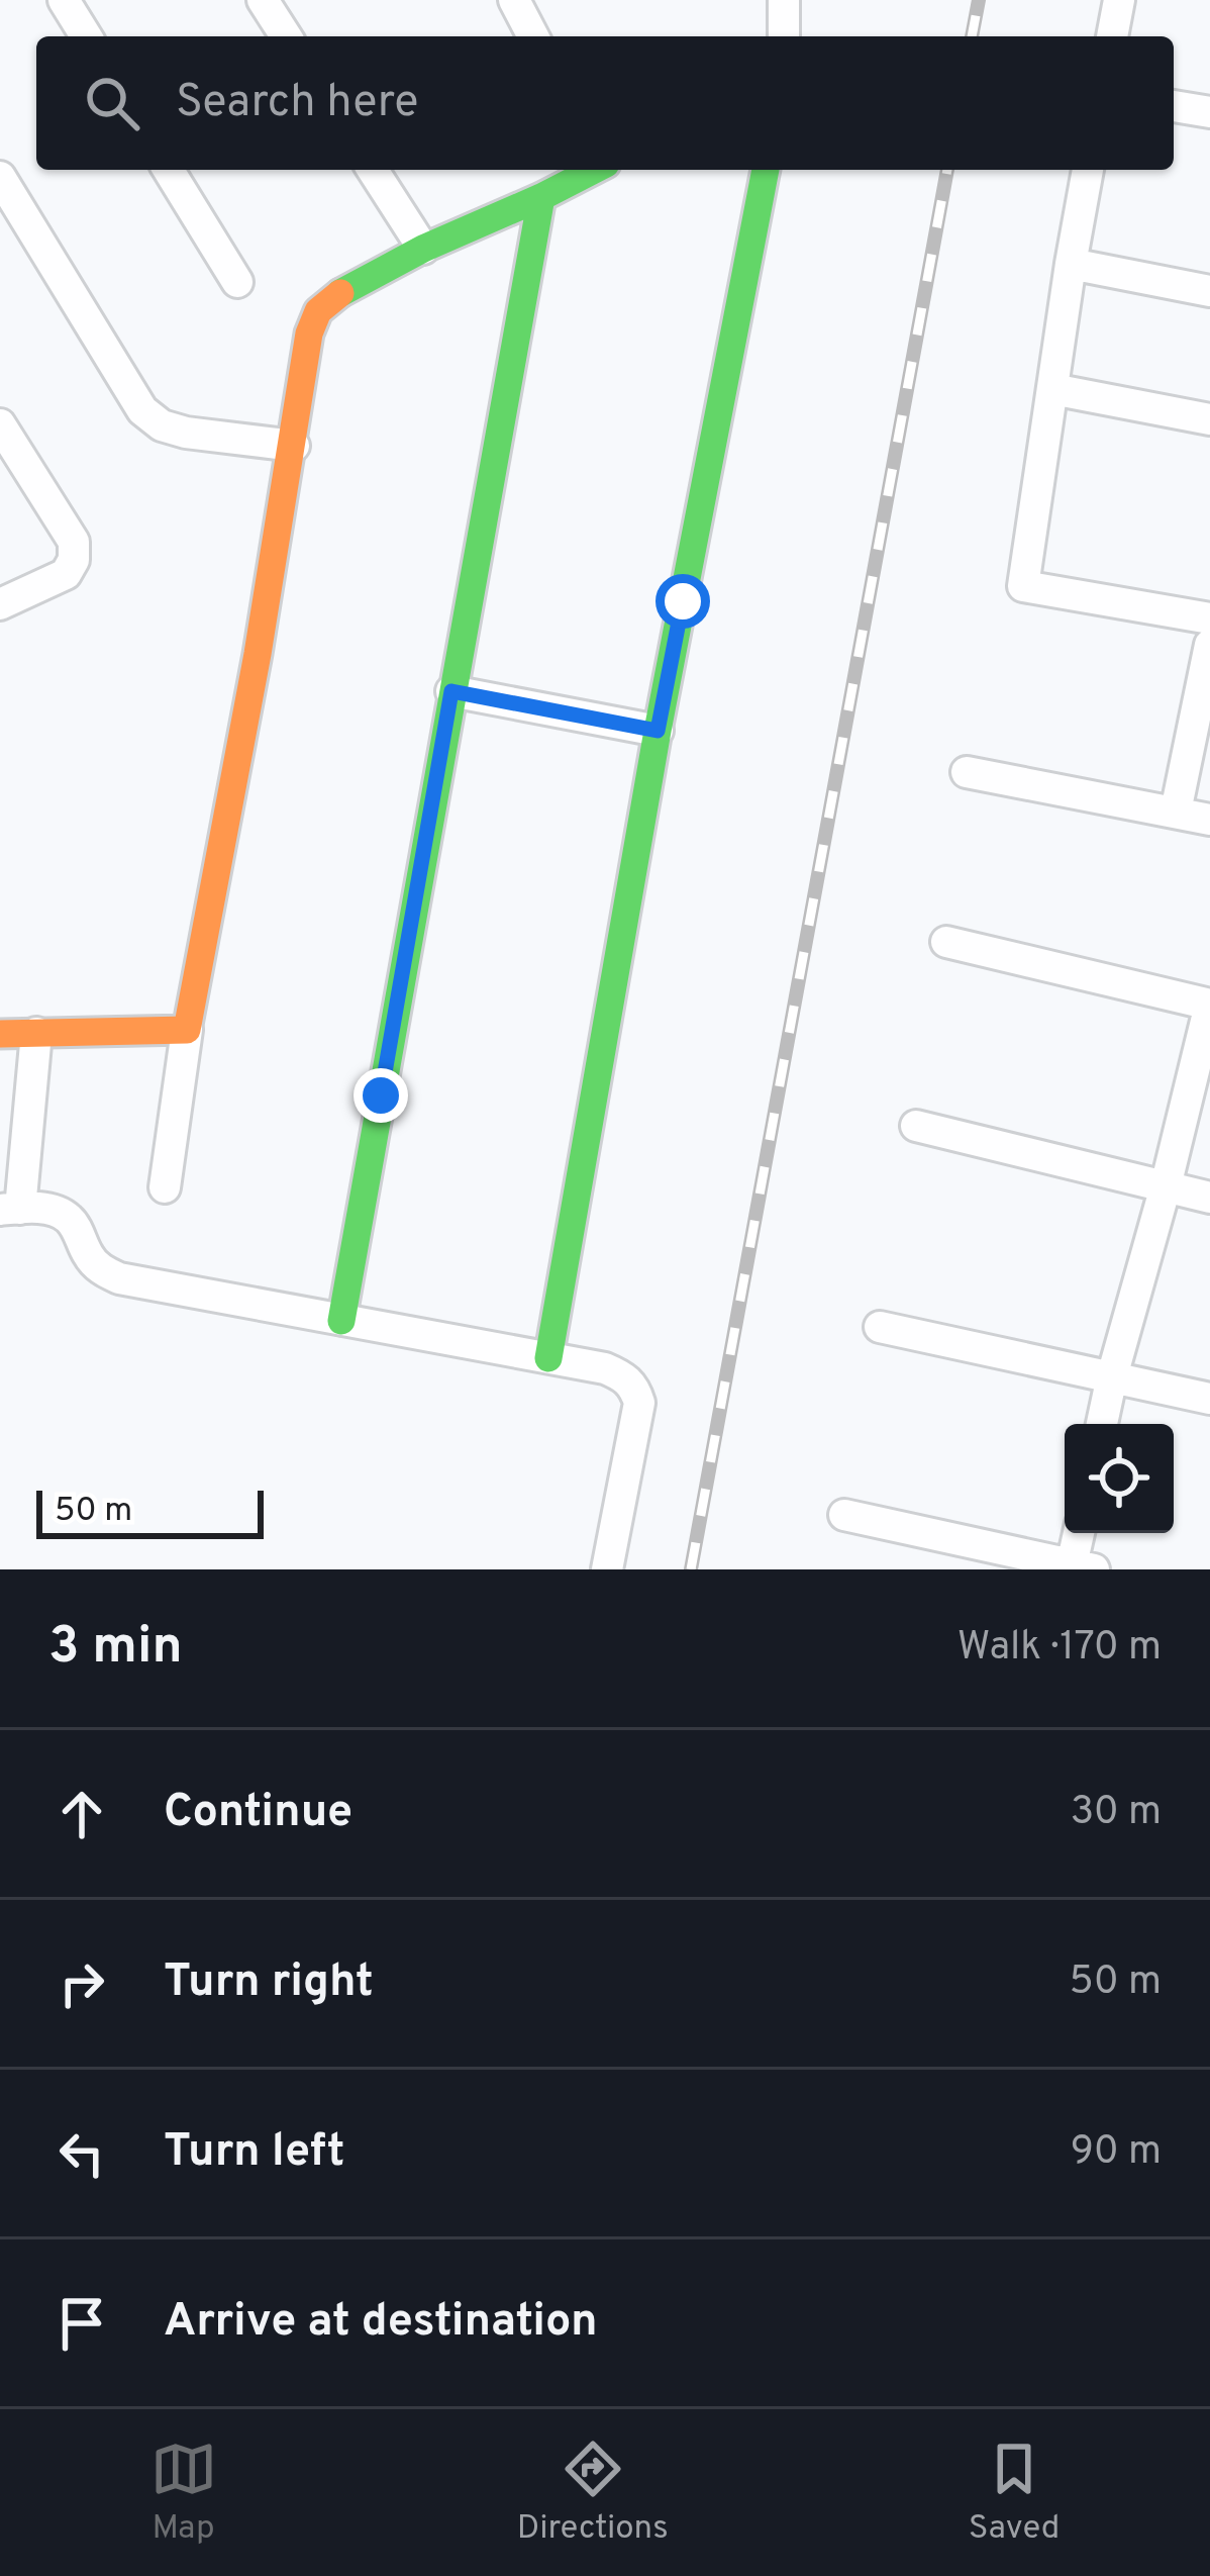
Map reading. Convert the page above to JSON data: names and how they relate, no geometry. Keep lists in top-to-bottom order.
{
  "scale_bar": "50 m",
  "page": {
    "search": "Search here",
    "scale": "50 m",
    "heading": ["3 min", "Walk · 170 m"],
    "list": [
      ["Continue", "30 m"],
      ["Turn right", "50 m"],
      ["Turn left", "90 m"],
      "Arrive at destination"
    ],
    "nav": ["Map", "Directions", "Saved"]
  }
}
